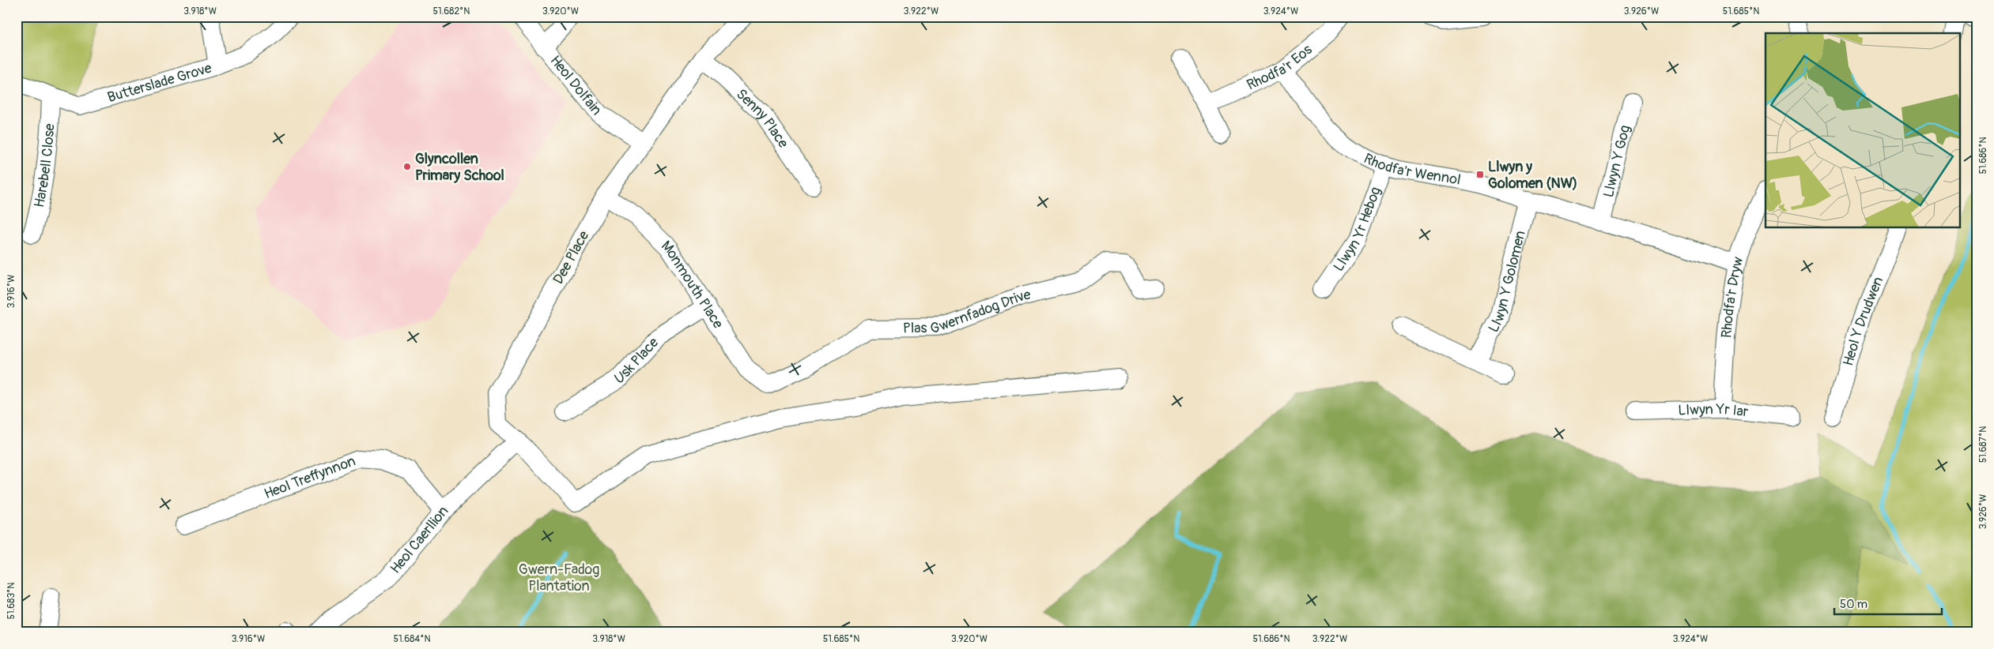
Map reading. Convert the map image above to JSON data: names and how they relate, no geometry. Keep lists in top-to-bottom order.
{
  "streets": {
    "street": [
      "Rhodfa'r Eos",
      "Butterslade Grove",
      "Heol Dolfain",
      "Senny Place",
      "Llwyn Y Gog",
      "Harebell Close",
      "Rhodfa'r Wennol",
      "Llwyn Yr Hebog",
      "Dee Place",
      "Llwyn Y Golomen",
      "Monmouth Place",
      "Rhodfa'r Dryw",
      "Plas Gwernfadog Drive",
      "Heol Y Drudwen",
      "Usk Place",
      "Llwyn Yr Iar",
      "Heol Treffynnon",
      "Heol Caerllion"
    ]
  },
  "crossings": [
    ["Rhodfa'r Eos", "Rhodfa'r Wennol"],
    ["Butterslade Grove", "Harebell Close"],
    ["Heol Dolfain", "Dee Place"],
    ["Senny Place", "Dee Place"],
    ["Llwyn Y Gog", "Rhodfa'r Wennol"],
    ["Rhodfa'r Wennol", "Llwyn Yr Hebog"],
    ["Rhodfa'r Wennol", "Llwyn Y Golomen"],
    ["Rhodfa'r Wennol", "Rhodfa'r Dryw"],
    ["Dee Place", "Monmouth Place"],
    ["Dee Place", "Heol Caerllion"],
    ["Monmouth Place", "Plas Gwernfadog Drive"],
    ["Monmouth Place", "Usk Place"],
    ["Rhodfa'r Dryw", "Llwyn Yr Iar"],
    ["Heol Treffynnon", "Heol Caerllion"]
  ],
  "parks": ["Gwern-Fadog Plantation"],
  "places": {
    "other": ["Glyncollen Primary School"],
    "transit": ["Llwyn y Golomen (NW)"]
  },
  "scale_bar": "50 m",
  "coordinates": [
    "3.918°W",
    "51.682°N",
    "3.920°W",
    "3.922°W",
    "3.924°W",
    "3.926°W",
    "51.685°N",
    "51.686°N",
    "3.916°W",
    "51.687°N",
    "51.683°N",
    "51.684°N"
  ]
}
